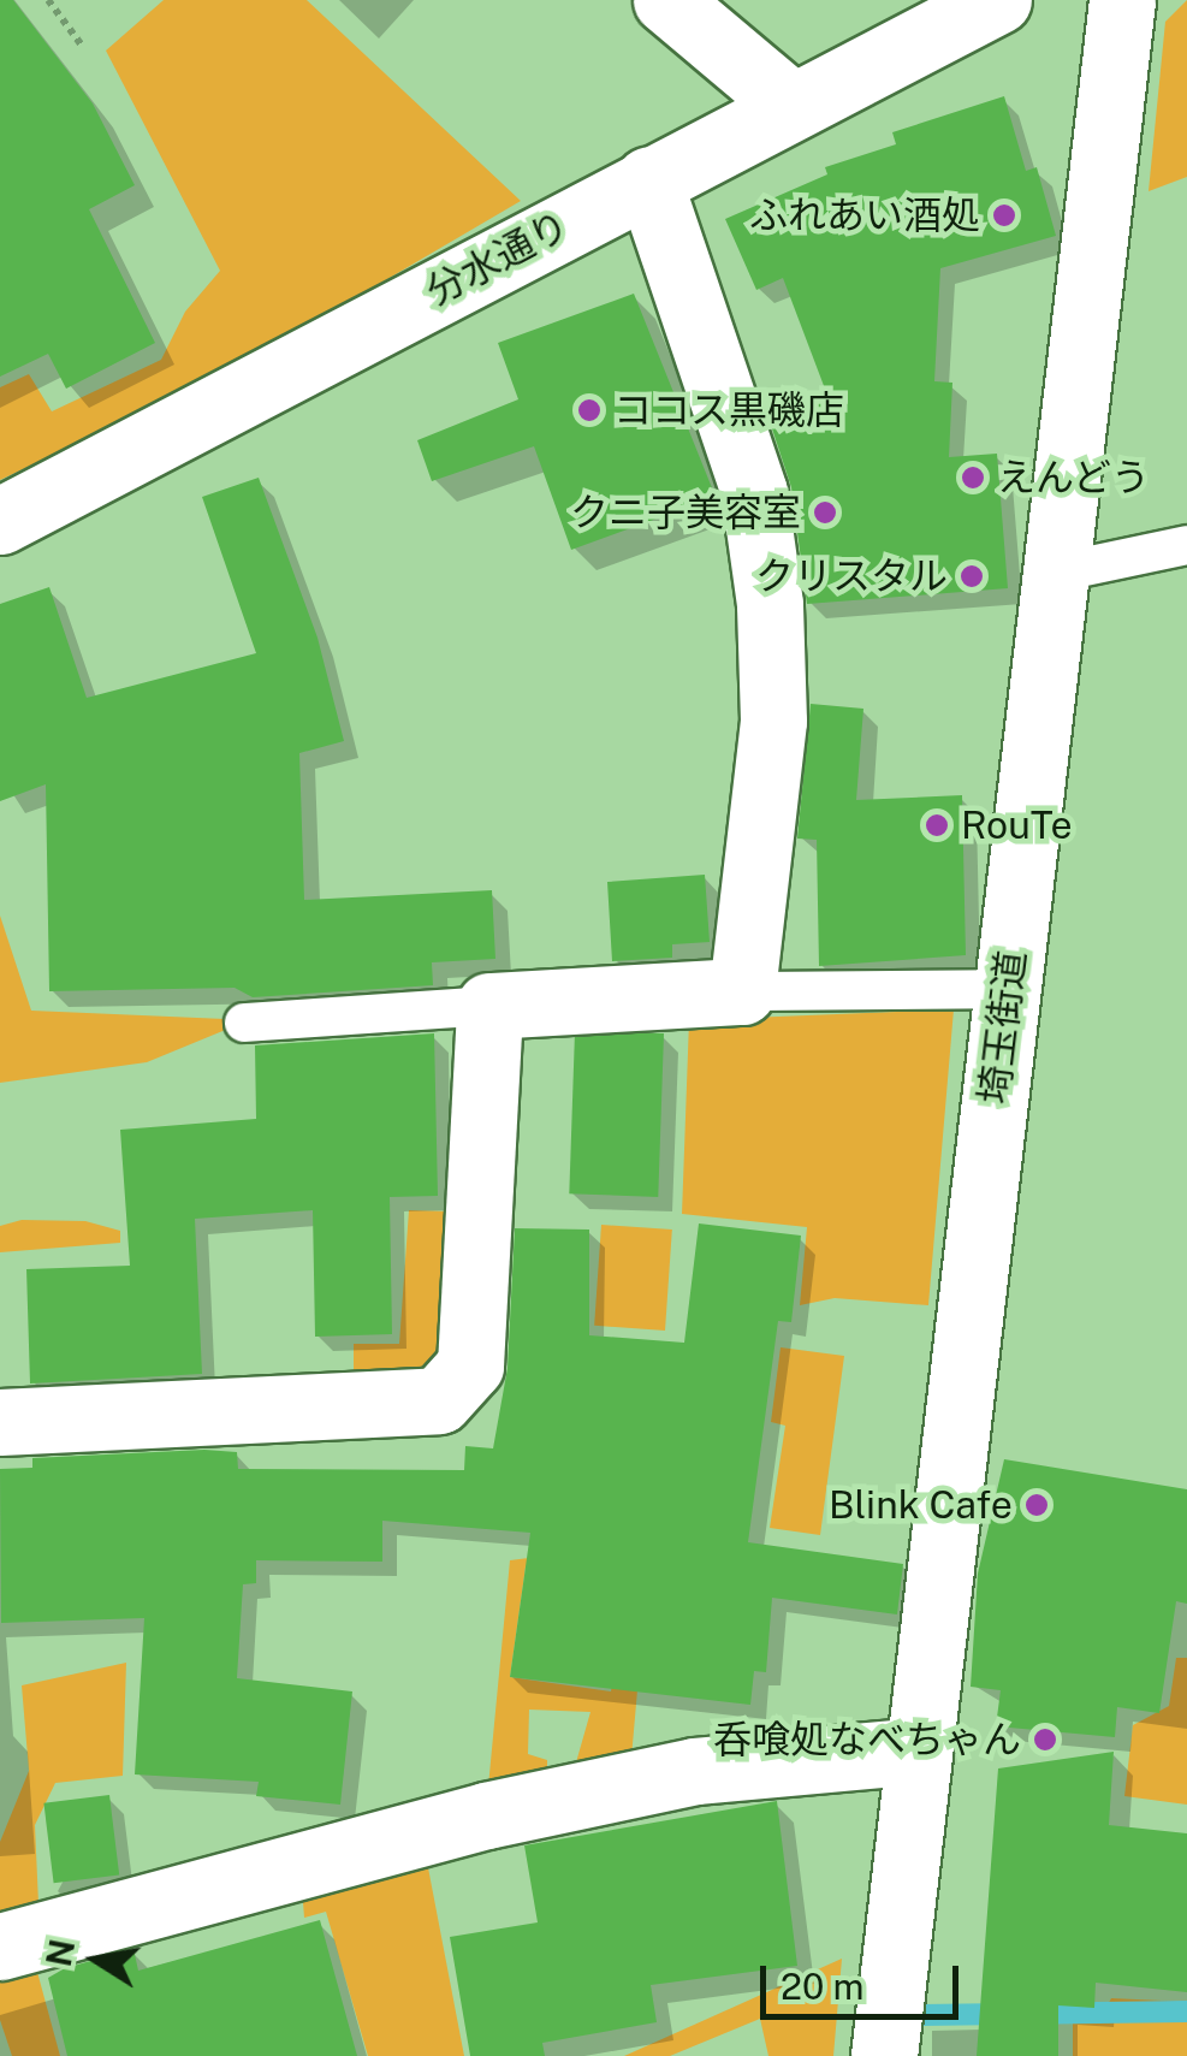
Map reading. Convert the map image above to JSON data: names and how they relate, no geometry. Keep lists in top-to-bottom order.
{
  "streets": {
    "street": ["分水通り", "埼玉街道"]
  },
  "places": [
    "ふれあい酒処",
    "ココス黒磯店",
    "えんどう",
    "クニ子美容室",
    "クリスタル",
    "RouTe",
    "Blink Cafe",
    "呑喰処なべちゃん"
  ],
  "scale_bar": "20 m",
  "north": "left"
}
